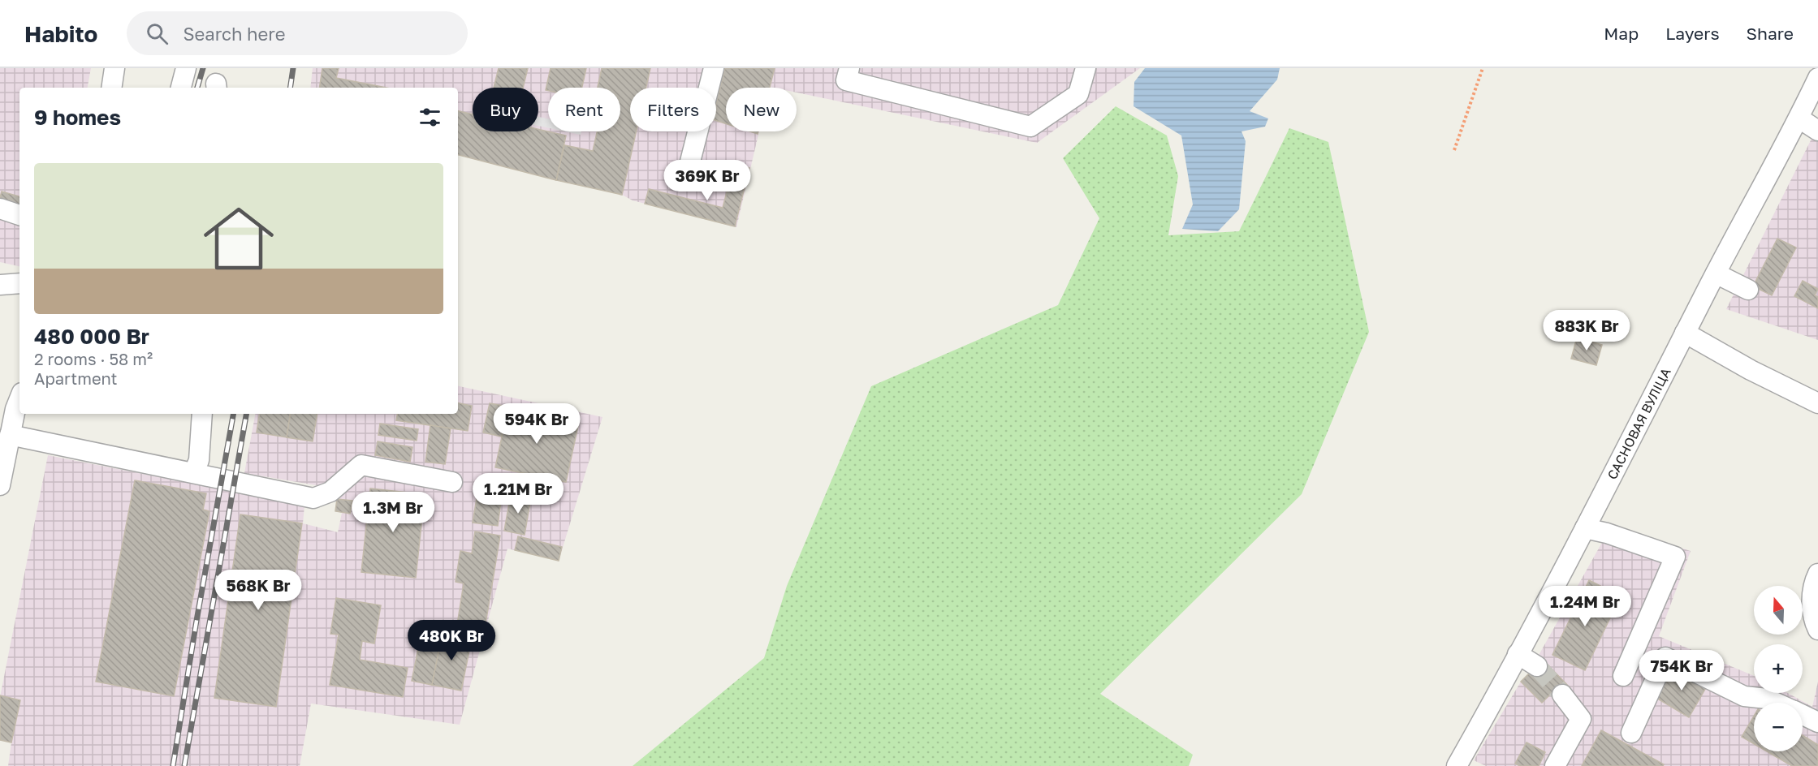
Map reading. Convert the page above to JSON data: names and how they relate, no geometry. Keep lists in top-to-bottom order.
{
  "streets": {
    "street": ["САСНОВАЯ ВУЛІЦА"]
  },
  "north": "top",
  "page": {
    "header": "Habito",
    "search": "Search here",
    "nav": ["Map", "Layers", "Share"],
    "chip": [
      "Buy",
      "Rent",
      "Filters",
      "New"
    ],
    "heading": "9 homes",
    "list": [
      {
        "name": "480 000 Br",
        "note": "2 rooms · 58 m² · Apartment"
      }
    ],
    "price": [
      "369K Br",
      "883K Br",
      "594K Br",
      "1.21M Br",
      "1.3M Br",
      "568K Br",
      "1.24M Br",
      "480K Br",
      "754K Br"
    ],
    "map_buttons": ["+", "−"]
  }
}
